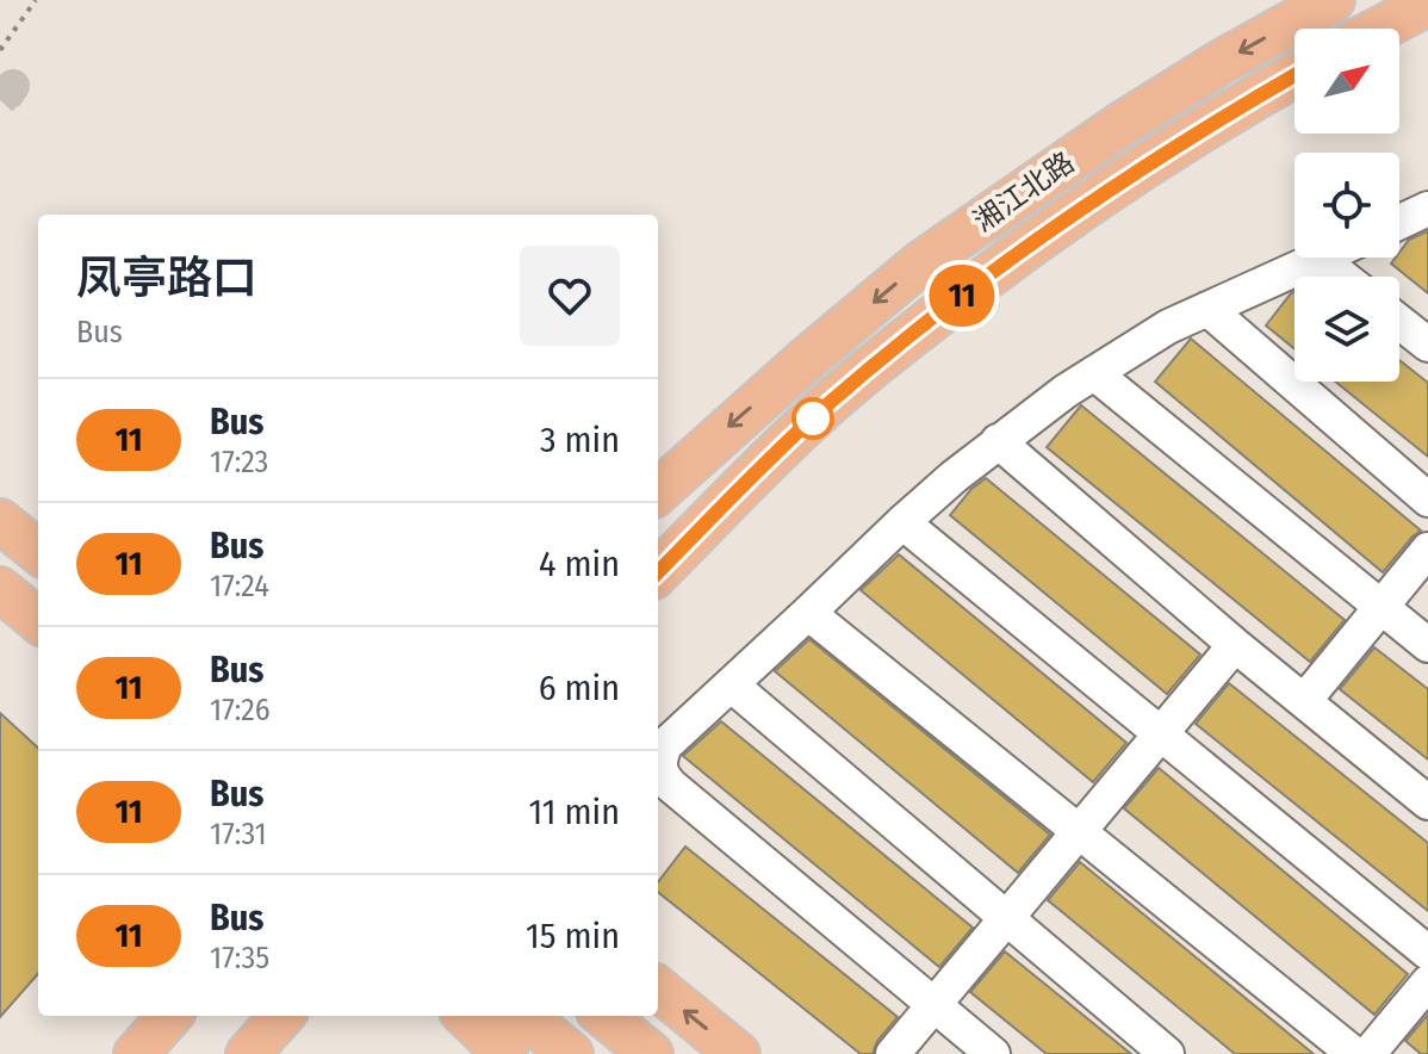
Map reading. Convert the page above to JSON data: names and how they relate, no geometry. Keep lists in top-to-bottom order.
{
  "streets": {
    "main road": ["湘江北路"]
  },
  "lines": ["bus line 11"],
  "north": "top right",
  "page": {
    "on_map": "11",
    "heading": ["凤亭路口", "Bus"],
    "list": [
      {
        "mark": "11",
        "name": "Bus",
        "note": "17:23",
        "value": "3 min"
      },
      {
        "mark": "11",
        "name": "Bus",
        "note": "17:24",
        "value": "4 min"
      },
      {
        "mark": "11",
        "name": "Bus",
        "note": "17:26",
        "value": "6 min"
      },
      {
        "mark": "11",
        "name": "Bus",
        "note": "17:31",
        "value": "11 min"
      },
      {
        "mark": "11",
        "name": "Bus",
        "note": "17:35",
        "value": "15 min"
      }
    ]
  }
}
